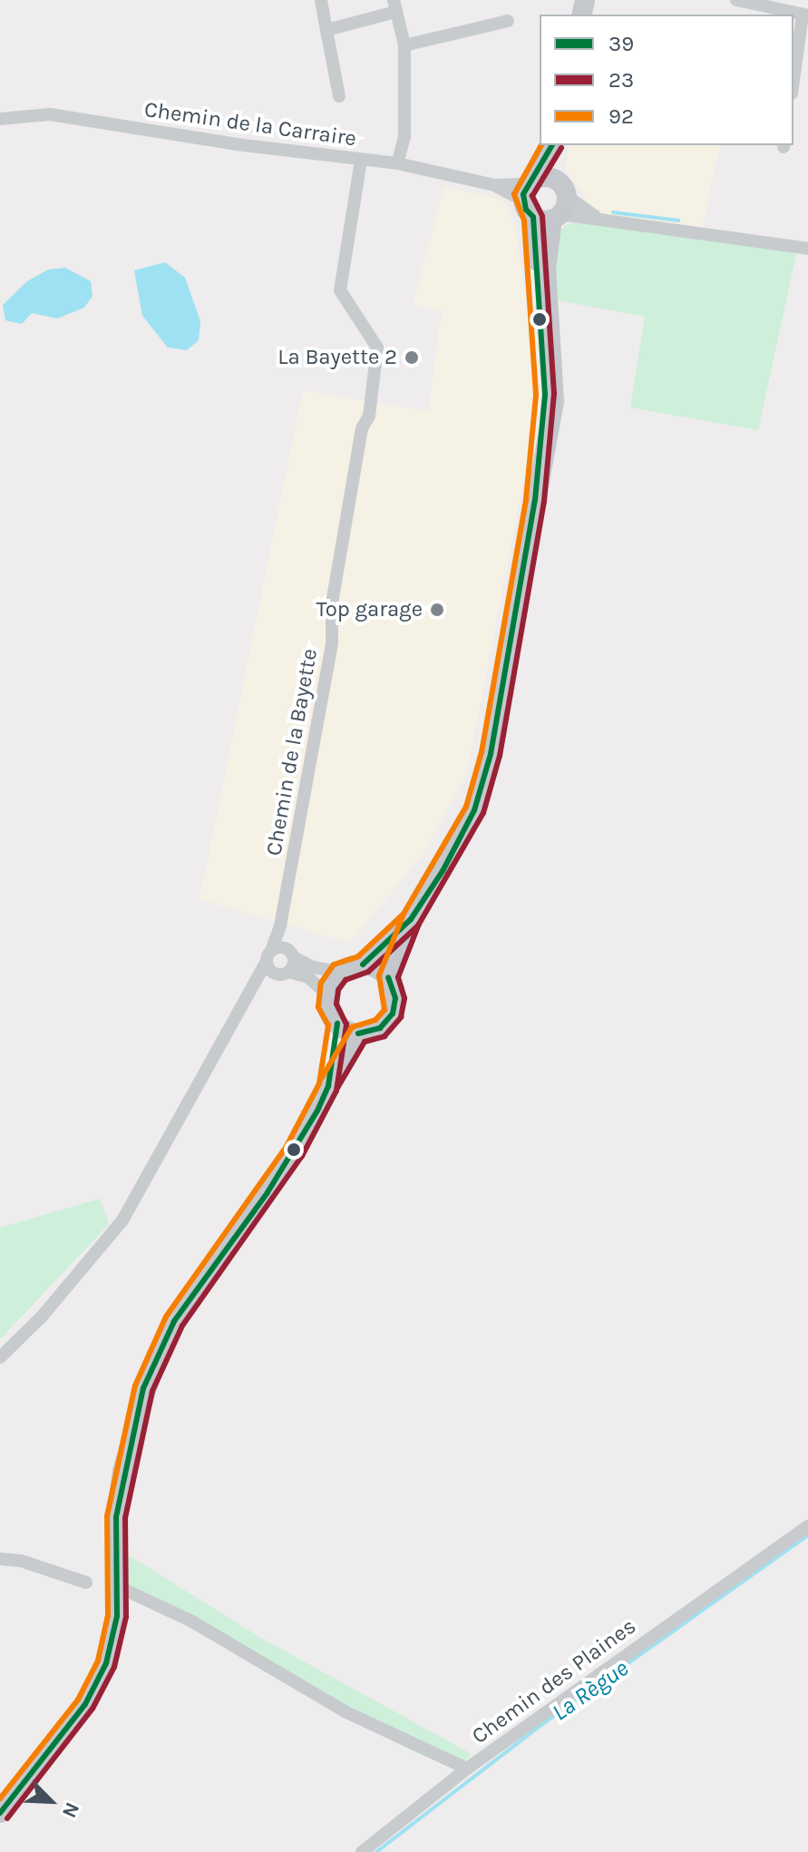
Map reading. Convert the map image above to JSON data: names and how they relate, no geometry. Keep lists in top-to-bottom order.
{
  "streets": {
    "street": ["Chemin de la Carraire", "Chemin de la Bayette", "Chemin des Plaines"]
  },
  "crossings": [
    ["Chemin de la Carraire", "Chemin de la Bayette"]
  ],
  "water": ["La Règue"],
  "places": ["La Bayette 2", "Top garage"],
  "lines": ["transit line 39", "transit line 92", "transit line 23"],
  "legend": ["39", "23", "92"],
  "north": "bottom right"
}
